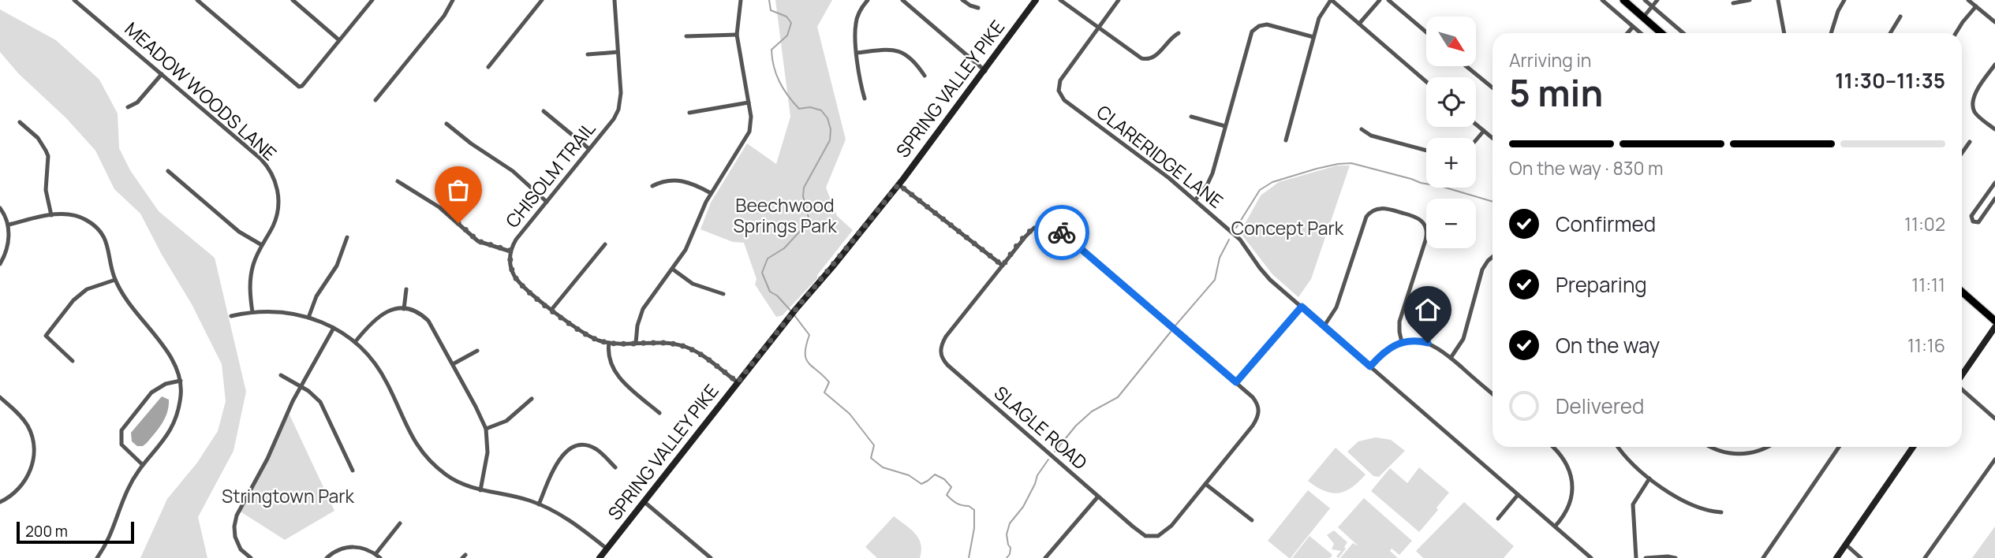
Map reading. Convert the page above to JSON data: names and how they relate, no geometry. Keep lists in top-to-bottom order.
{
  "streets": {
    "street": [
      "SPRING VALLEY PIKE",
      "MEADOW WOODS LANE",
      "CLARERIDGE LANE",
      "CHISOLM TRAIL",
      "SLAGLE ROAD"
    ]
  },
  "crossings": [
    ["SPRING VALLEY PIKE", "CHISOLM TRAIL"]
  ],
  "parks": ["Beechwood Springs Park", "Concept Park", "Stringtown Park"],
  "scale_bar": "200 m",
  "north": "bottom right",
  "page": {
    "map_buttons": ["+", "−"],
    "heading": ["5 min", "Arriving in", "11:30–11:35"],
    "bar": "On the way · 830 m",
    "list": [
      ["Confirmed", "11:02"],
      ["Preparing", "11:11"],
      ["On the way", "11:16"],
      "Delivered"
    ],
    "scale": "200 m"
  }
}
